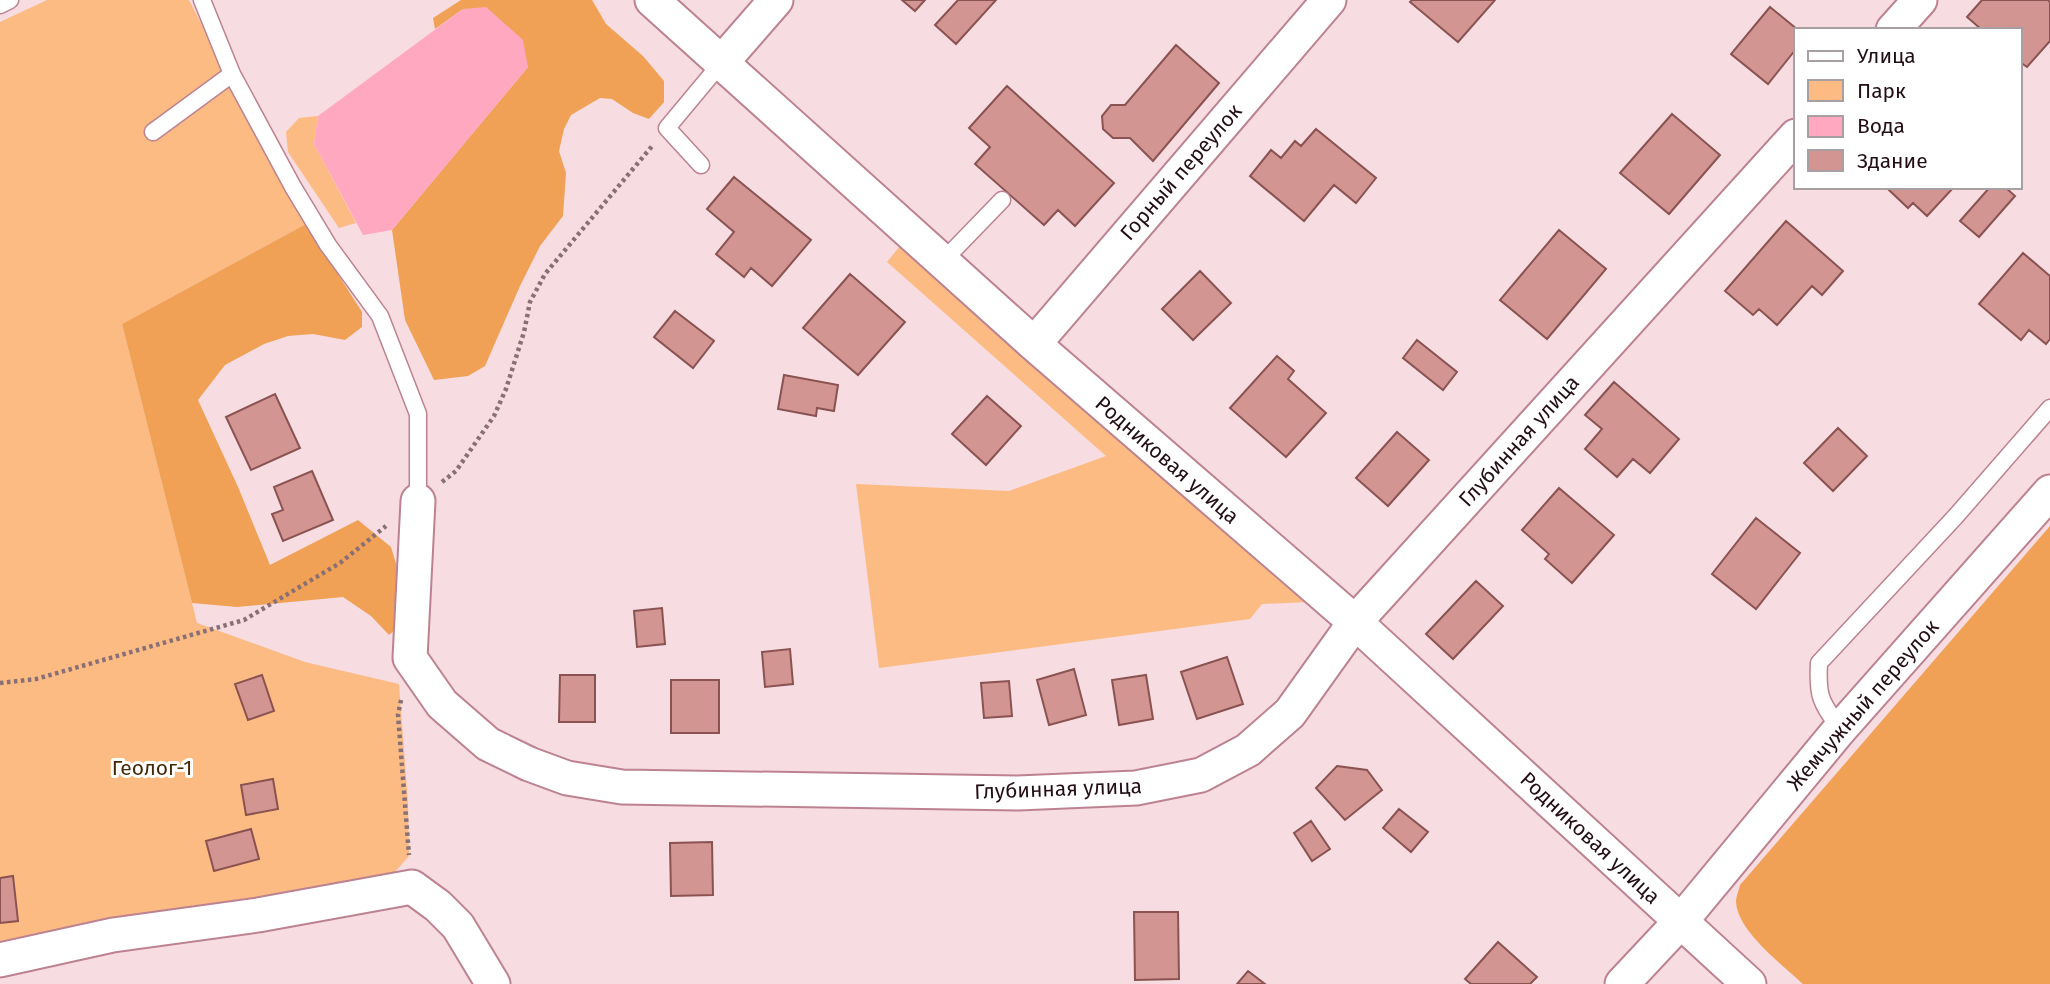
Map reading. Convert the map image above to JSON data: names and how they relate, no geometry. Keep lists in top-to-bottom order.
{
  "streets": {
    "street": [
      "Горный переулок",
      "Глубинная улица",
      "Родниковая улица",
      "Жемчужный переулок"
    ]
  },
  "crossings": [
    ["Горный переулок", "Родниковая улица"],
    ["Глубинная улица", "Родниковая улица"],
    ["Родниковая улица", "Жемчужный переулок"]
  ],
  "parks": ["Геолог-1"],
  "legend": [
    "Улица",
    "Парк",
    "Вода",
    "Здание"
  ]
}
